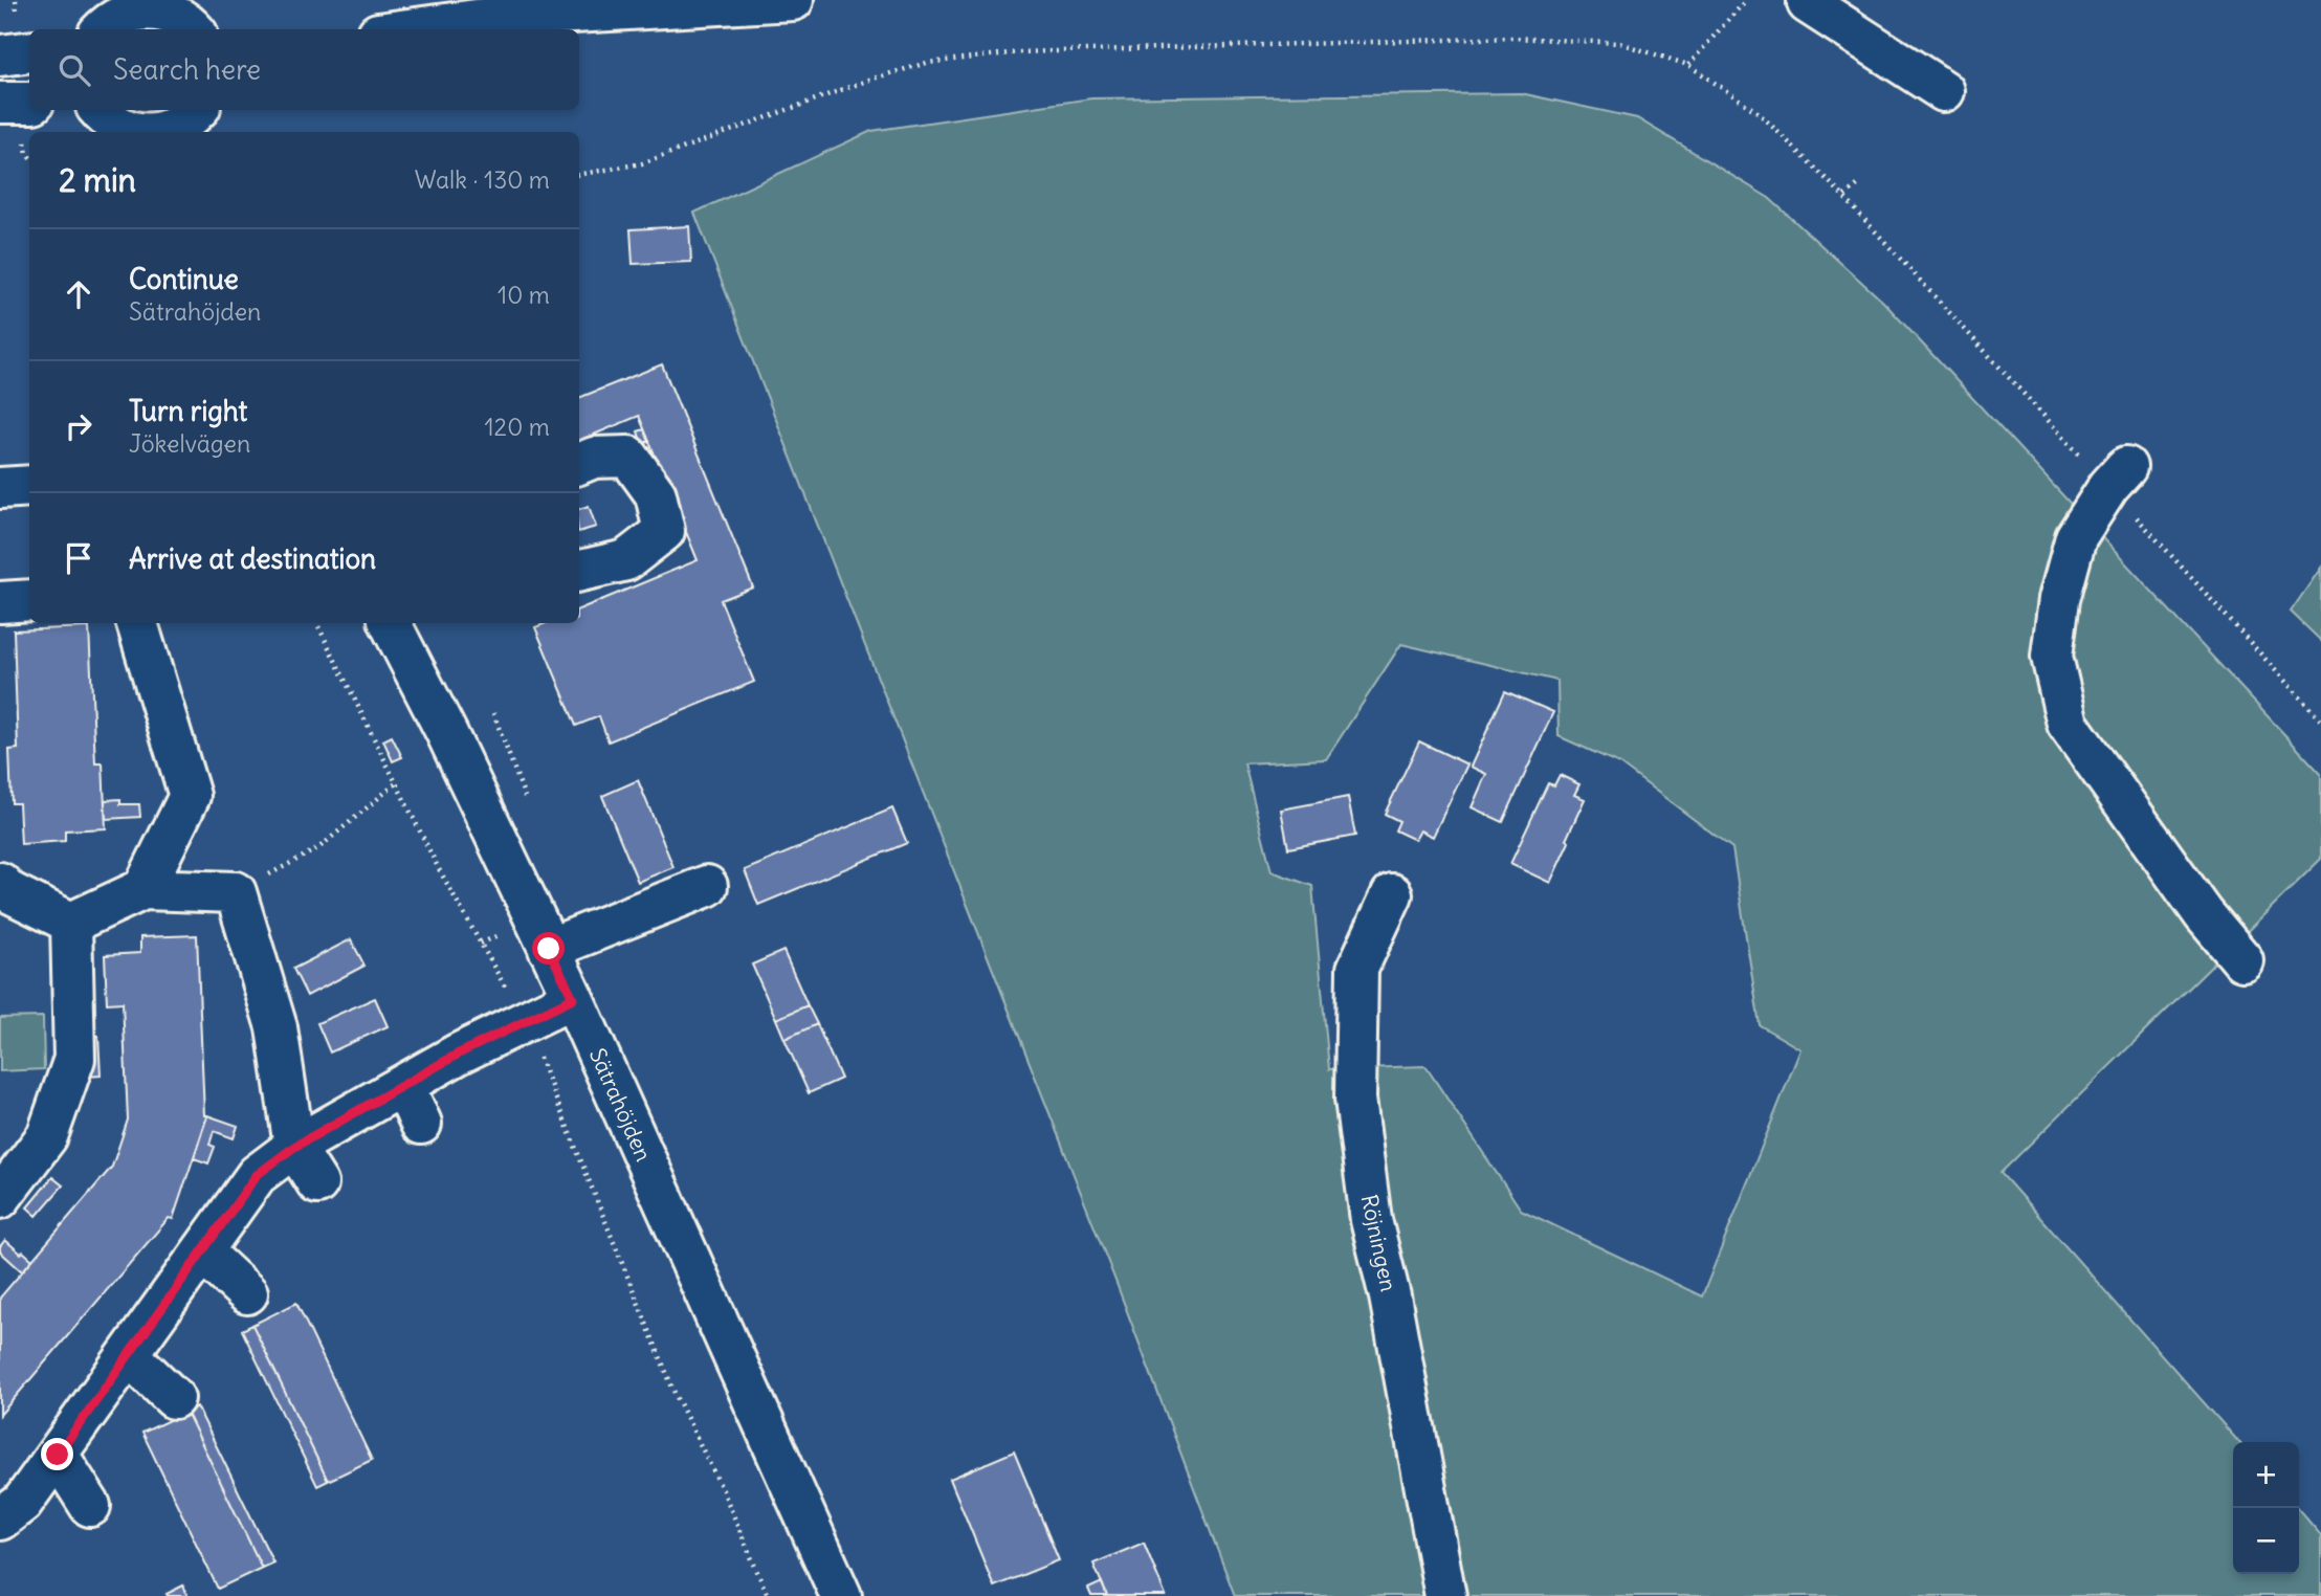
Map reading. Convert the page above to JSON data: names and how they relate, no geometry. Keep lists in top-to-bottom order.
{
  "streets": {
    "street": ["Sätrahöjden", "Röjningen"]
  },
  "page": {
    "search": "Search here",
    "heading": ["2 min", "Walk · 130 m"],
    "list": [
      ["Continue", "Sätrahöjden", "10 m"],
      ["Turn right", "Jökelvägen", "120 m"],
      "Arrive at destination"
    ],
    "map_buttons": ["+", "−"]
  }
}
